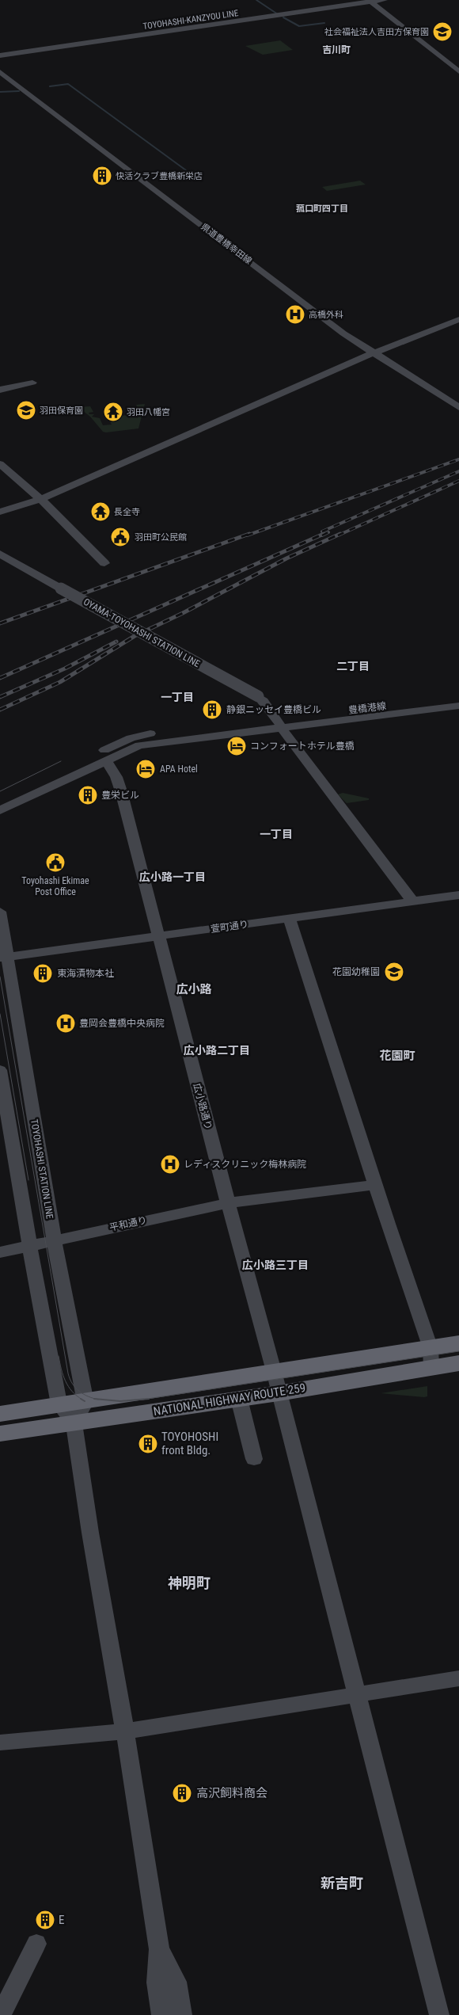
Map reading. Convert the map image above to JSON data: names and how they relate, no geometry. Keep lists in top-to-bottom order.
{
  "streets": {
    "highway": ["NATIONAL HIGHWAY ROUTE 259"],
    "main road": [
      "TOYOHASHI-KANZYOU LINE",
      "県道豊橋幸田線",
      "OYAMA-TOYOHASHI STATION LINE",
      "豊橋港線",
      "萱町通り",
      "広小路通り",
      "TOYOHASHI STATION LINE",
      "平和通り"
    ]
  },
  "crossings": [
    ["OYAMA-TOYOHASHI STATION LINE", "豊橋港線"],
    ["OYAMA-TOYOHASHI STATION LINE", "萱町通り"],
    ["萱町通り", "広小路通り"],
    ["萱町通り", "TOYOHASHI STATION LINE"],
    ["広小路通り", "平和通り"],
    ["広小路通り", "NATIONAL HIGHWAY ROUTE 259"],
    ["TOYOHASHI STATION LINE", "平和通り"],
    ["TOYOHASHI STATION LINE", "NATIONAL HIGHWAY ROUTE 259"]
  ],
  "districts": [
    "吉川町",
    "菰口町四丁目",
    "二丁目",
    "一丁目",
    "一丁目",
    "広小路一丁目",
    "広小路",
    "広小路二丁目",
    "花園町",
    "広小路三丁目",
    "神明町",
    "新吉町"
  ],
  "places": {
    "school or university": ["社会福祉法人吉田方保育園", "羽田保育園", "花園幼稚園"],
    "building": [
      "快活クラブ豊橋新栄店",
      "静銀ニッセイ豊橋ビル",
      "豊栄ビル",
      "東海漬物本社",
      "TOYOHOSHI front Bldg.",
      "高沢飼料商会",
      "E"
    ],
    "hospital": ["高橋外科", "豊岡会豊橋中央病院", "レディスクリニック梅林病院"],
    "temple": ["羽田八幡宮", "長全寺"],
    "public building": ["羽田町公民館", "Toyohashi Ekimae Post Office"],
    "hotel": ["コンフォートホテル豊橋", "APA Hotel"]
  }
}
